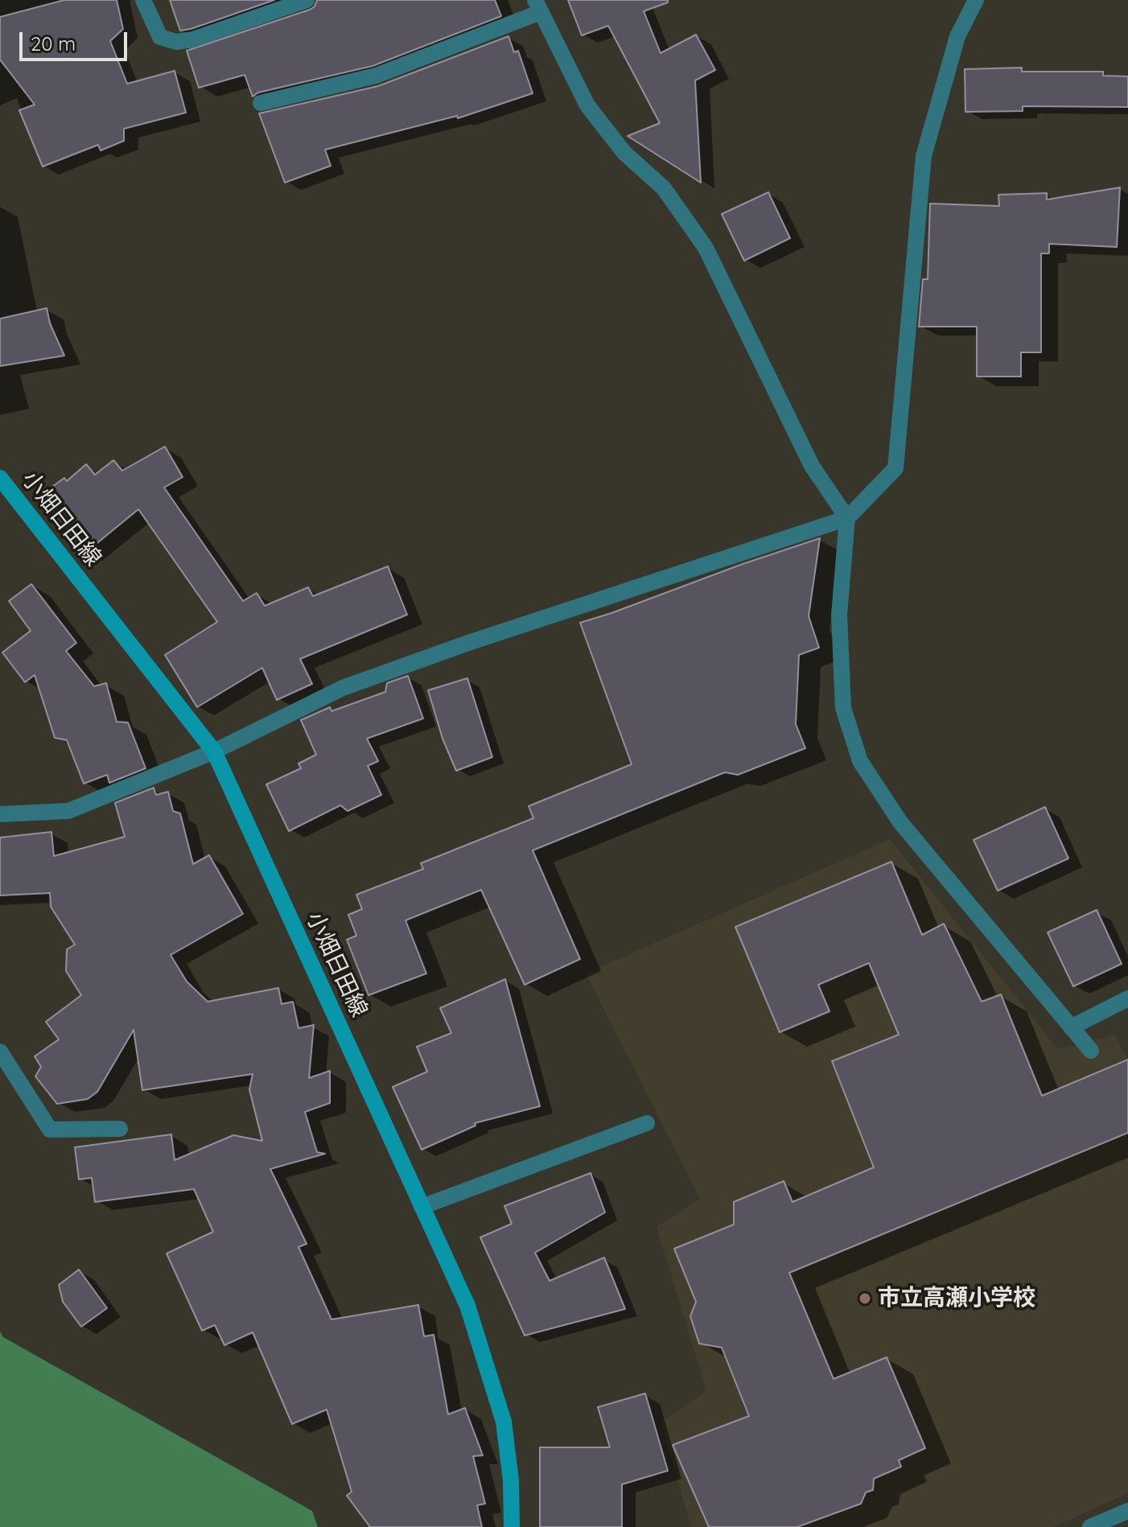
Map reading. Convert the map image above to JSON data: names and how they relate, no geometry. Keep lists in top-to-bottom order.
{
  "streets": {
    "main road": ["小畑日田線"]
  },
  "places": ["市立高瀬小学校"],
  "scale_bar": "20 m"
}
